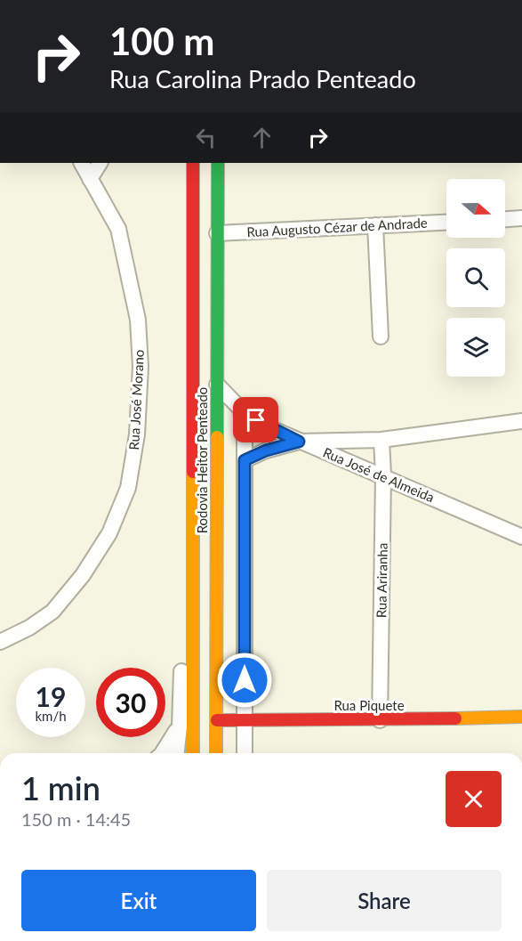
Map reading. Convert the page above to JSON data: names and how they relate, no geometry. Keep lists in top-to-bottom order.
{
  "streets": {
    "main road": ["Rodovia Heitor Penteado", "Rua Piquete"],
    "street": [
      "Rua Augusto Cézar de Andrade",
      "Rua José Morano",
      "Rua José de Almeida",
      "Rua Ariranha"
    ]
  },
  "crossings": [
    ["Rua Augusto Cézar de Andrade", "Rodovia Heitor Penteado"],
    ["Rodovia Heitor Penteado", "Rua José de Almeida"],
    ["Rodovia Heitor Penteado", "Rua Piquete"],
    ["Rua José de Almeida", "Rua Ariranha"],
    ["Rua Ariranha", "Rua Piquete"]
  ],
  "north": "right",
  "page": {
    "turn": ["100 m", "Rua Carolina Prado Penteado"],
    "speed": "19 km/h",
    "limit": "30",
    "heading": ["1 min", "150 m · 14:45"],
    "buttons": ["Exit", "Share"]
  }
}
